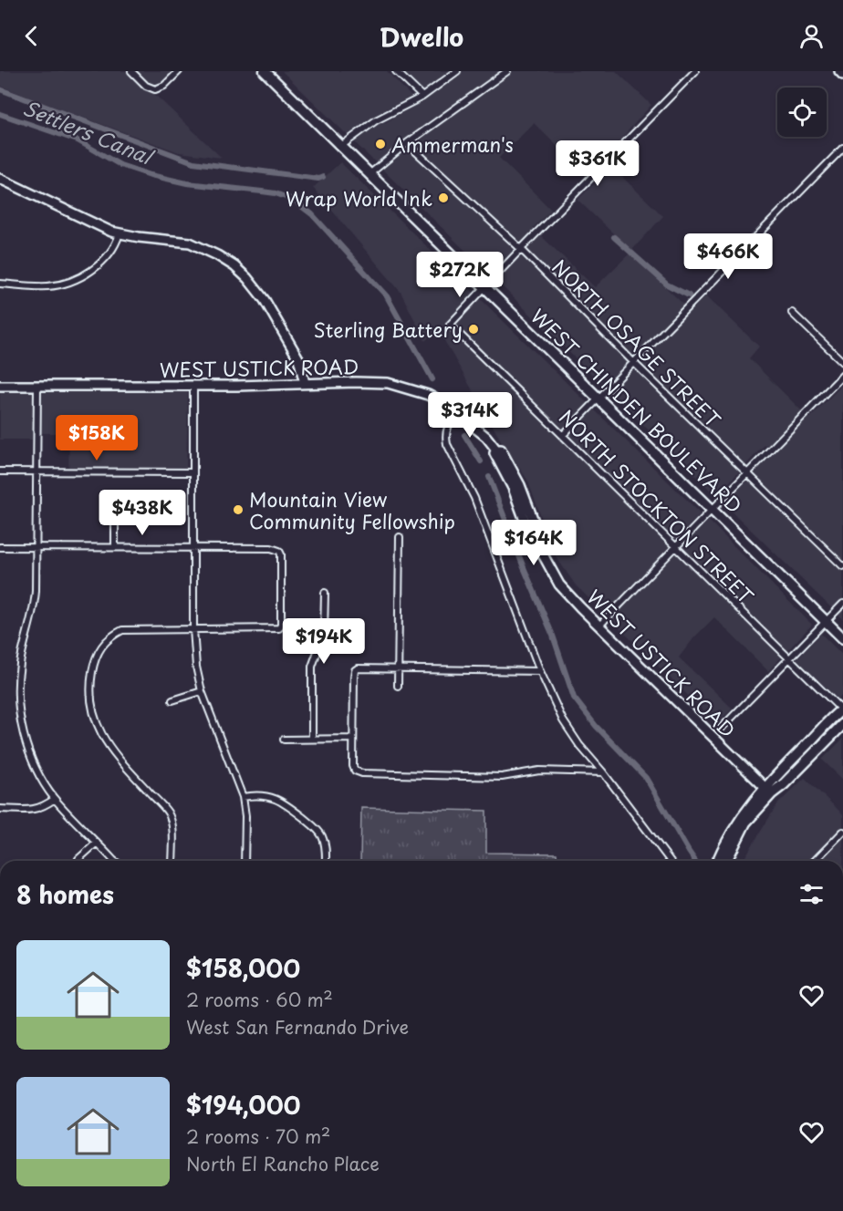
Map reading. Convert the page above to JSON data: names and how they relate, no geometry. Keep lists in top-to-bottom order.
{
  "streets": {
    "main road": ["WEST USTICK ROAD", "WEST CHINDEN BOULEVARD"],
    "street": ["NORTH OSAGE STREET", "NORTH STOCKTON STREET"]
  },
  "crossings": [
    ["WEST CHINDEN BOULEVARD", "NORTH STOCKTON STREET"]
  ],
  "water": ["Settlers Canal"],
  "places": [
    "Ammerman's",
    "Wrap World Ink",
    "Sterling Battery",
    "Mountain View Community Fellowship"
  ],
  "page": {
    "header": "Dwello",
    "price": [
      "$361K",
      "$466K",
      "$272K",
      "$314K",
      "$158K",
      "$438K",
      "$164K",
      "$194K"
    ],
    "heading": "8 homes",
    "list": [
      {
        "name": "$158,000",
        "note": "2 rooms · 60 m² · West San Fernando Drive"
      },
      {
        "name": "$194,000",
        "note": "2 rooms · 70 m² · North El Rancho Place"
      }
    ]
  }
}
